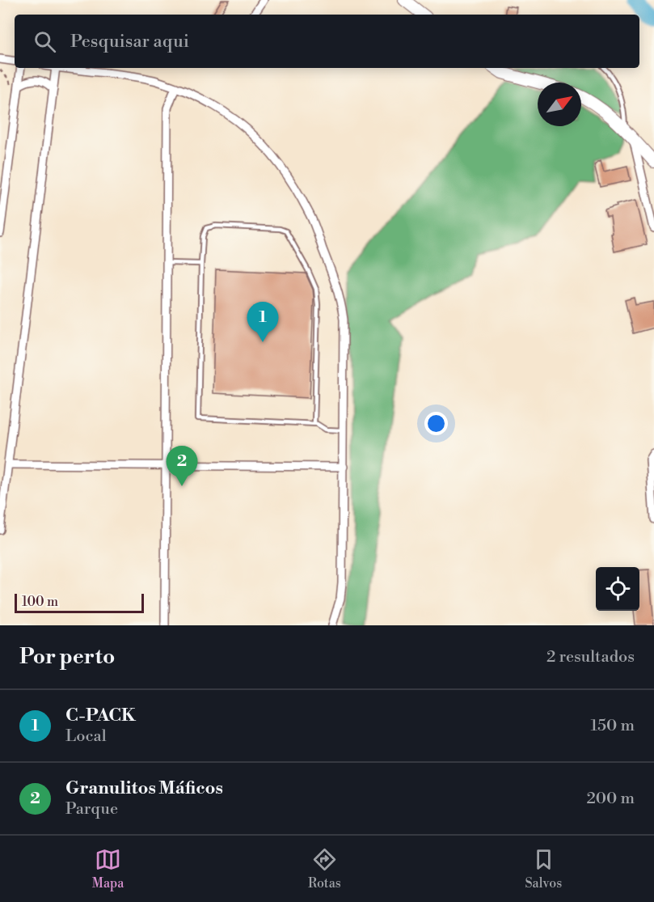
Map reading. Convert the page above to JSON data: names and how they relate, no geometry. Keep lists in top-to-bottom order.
{
  "scale_bar": "100 m",
  "north": "top right",
  "page": {
    "search": "Pesquisar aqui",
    "pins": ["1", "2"],
    "scale": "100 m",
    "heading": ["Por perto", "2 resultados"],
    "list": [
      {
        "mark": "1",
        "name": "C-PACK",
        "note": "Local",
        "value": "150 m"
      },
      {
        "mark": "2",
        "name": "Granulitos Máficos",
        "note": "Parque",
        "value": "200 m"
      }
    ],
    "nav": ["Mapa", "Rotas", "Salvos"]
  }
}
